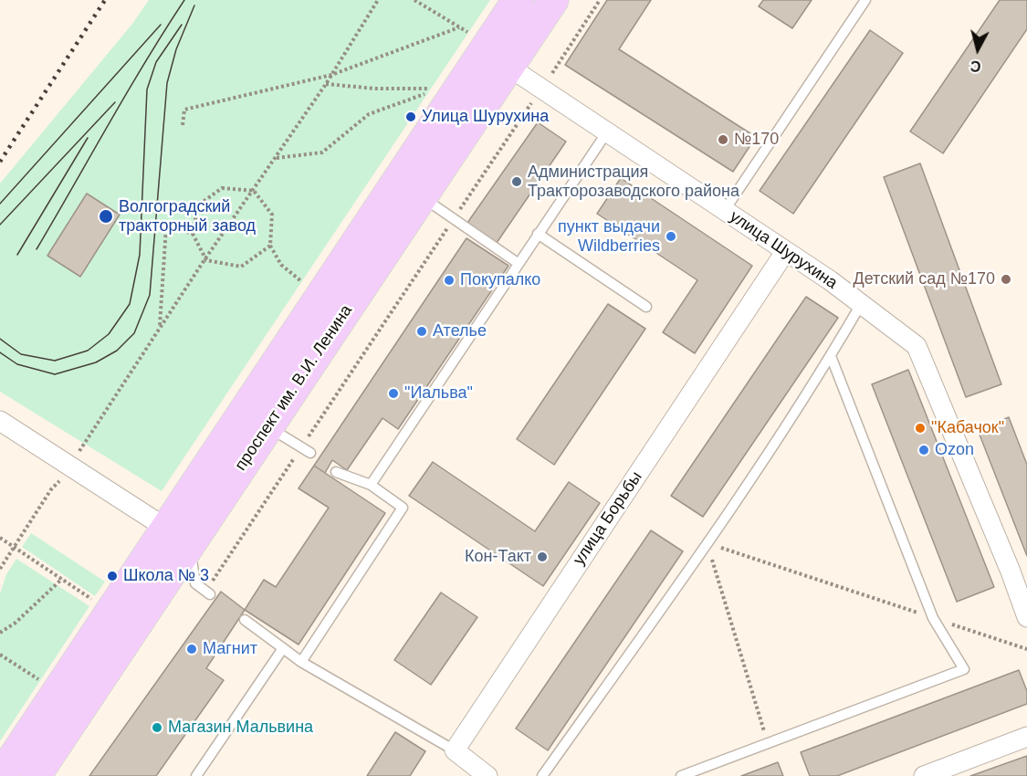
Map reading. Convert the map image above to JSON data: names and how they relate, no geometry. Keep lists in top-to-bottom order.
{
  "streets": {
    "main road": ["проспект им. В.И. Ленина"],
    "street": ["улица Шурухина", "улица Борьбы"]
  },
  "crossings": [
    ["улица Шурухина", "проспект им. В.И. Ленина"],
    ["улица Шурухина", "улица Борьбы"]
  ],
  "places": [
    "Улица Шурухина",
    "№170",
    "Администрация Тракторозаводского района",
    "Волгоградский тракторный завод",
    "пункт выдачи Wildberries",
    "Детский сад №170",
    "Покупалко",
    "Ателье",
    "\"Иальва\"",
    "\"Кабачок\"",
    "Ozon",
    "Кон-Такт",
    "Школа № 3",
    "Магнит",
    "Магазин Мальвина"
  ],
  "north": "bottom"
}
